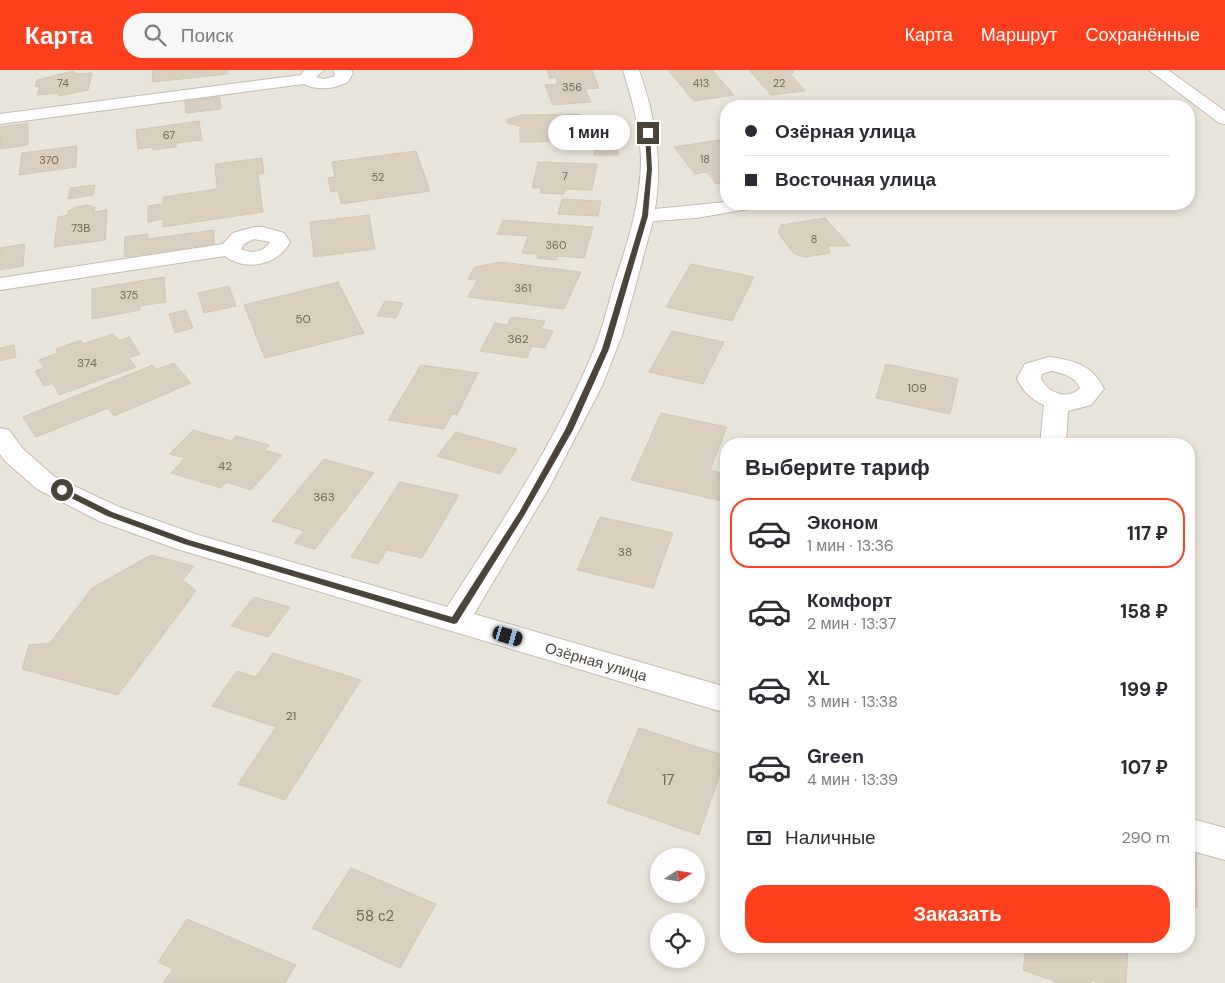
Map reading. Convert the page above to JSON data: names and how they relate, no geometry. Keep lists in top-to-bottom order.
{
  "streets": {
    "street": ["Озёрная улица"]
  },
  "house_numbers": [
    "74",
    "413",
    "22",
    "356",
    "67",
    "18",
    "370",
    "7",
    "52",
    "73В",
    "8",
    "360",
    "361",
    "375",
    "50",
    "362",
    "374",
    "109",
    "42",
    "363",
    "38",
    "21",
    "17",
    "58 с2"
  ],
  "north": "right",
  "page": {
    "header": "Карта",
    "search": "Поиск",
    "nav": ["Карта", "Маршрут", "Сохранённые"],
    "banner": ["Озёрная улица", "Восточная улица"],
    "bubble": "1 мин",
    "heading": "Выберите тариф",
    "list": [
      {
        "name": "Эконом",
        "note": "1 мин · 13:36",
        "value": "117 ₽"
      },
      {
        "name": "Комфорт",
        "note": "2 мин · 13:37",
        "value": "158 ₽"
      },
      {
        "name": "XL",
        "note": "3 мин · 13:38",
        "value": "199 ₽"
      },
      {
        "name": "Green",
        "note": "4 мин · 13:39",
        "value": "107 ₽"
      }
    ],
    "pay": ["Наличные", "290 m"],
    "buttons": "Заказать"
  }
}
